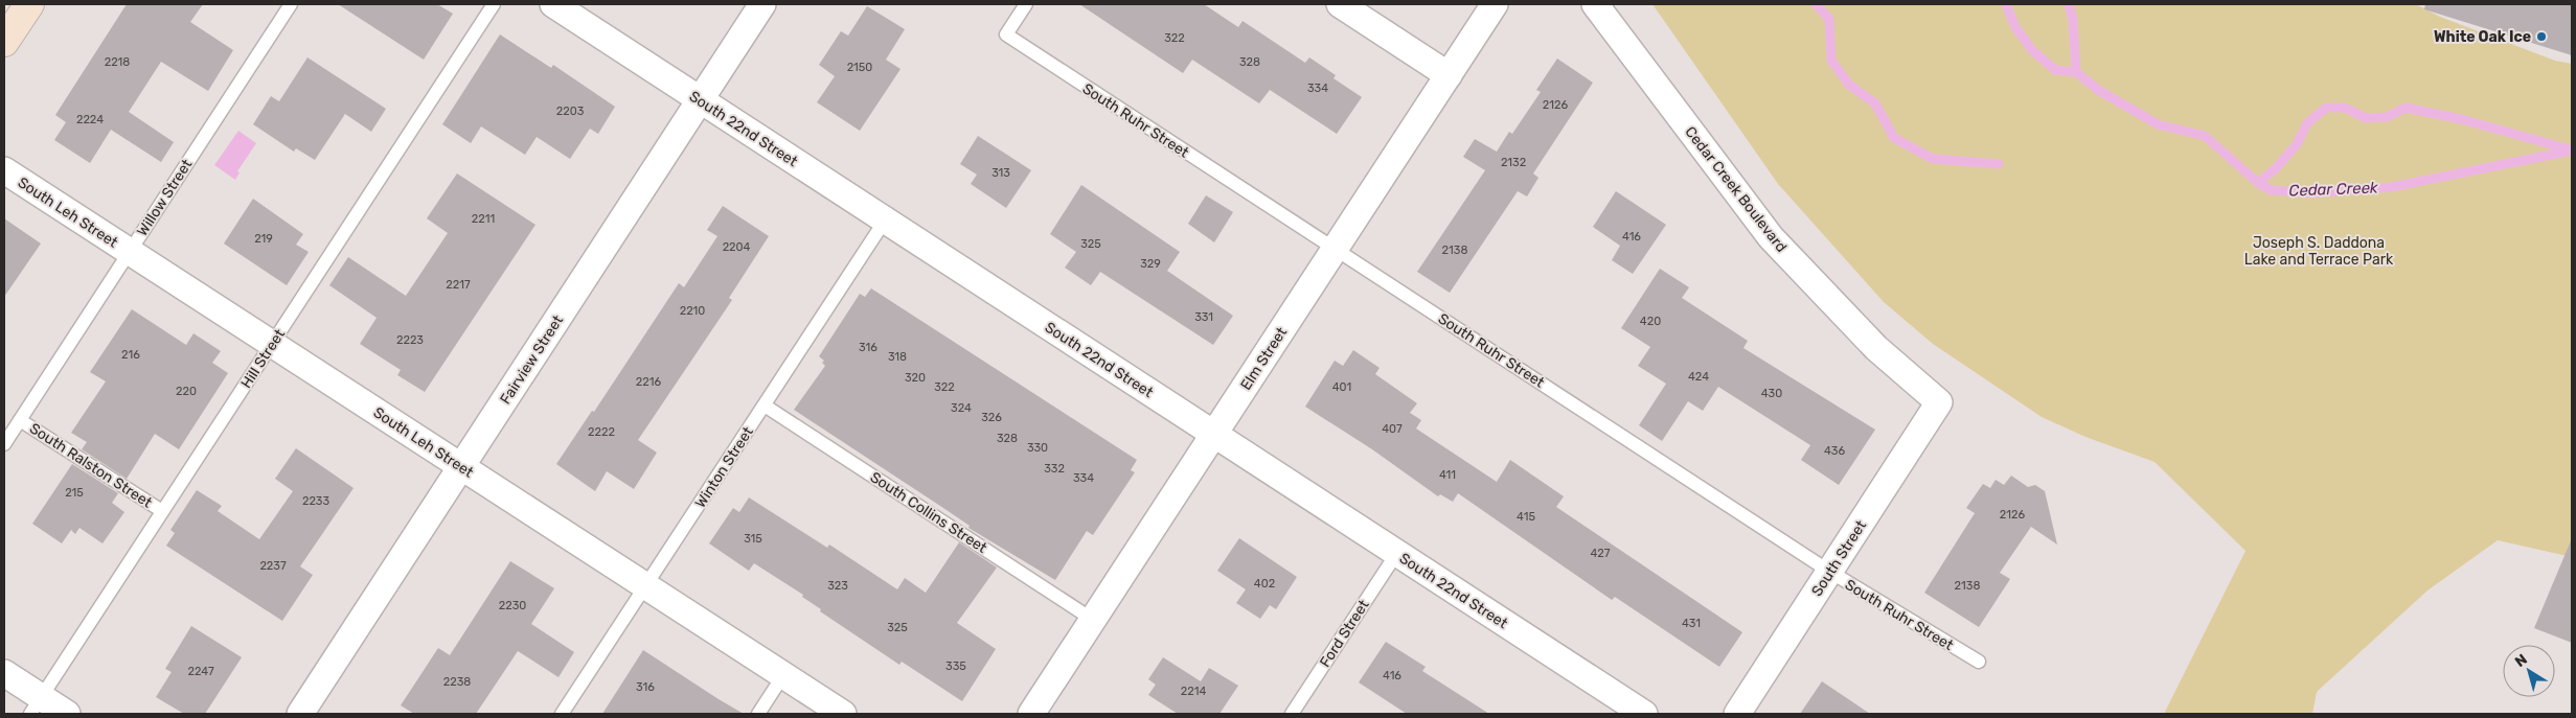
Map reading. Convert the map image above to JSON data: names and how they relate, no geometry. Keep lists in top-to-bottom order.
{
  "streets": {
    "street": [
      "South 22nd Street",
      "Cedar Creek Boulevard",
      "South Leh Street",
      "Elm Street",
      "Fairview Street",
      "South Street"
    ],
    "lane": [
      "South Ruhr Street",
      "Willow Street",
      "Hill Street",
      "South Ralston Street",
      "Winton Street",
      "South Collins Street",
      "Ford Street"
    ]
  },
  "crossings": [
    ["South Ruhr Street", "Elm Street"],
    ["South Ruhr Street", "South Street"],
    ["South 22nd Street", "Elm Street"],
    ["South 22nd Street", "Fairview Street"],
    ["South 22nd Street", "Winton Street"],
    ["South 22nd Street", "Ford Street"],
    ["Cedar Creek Boulevard", "South Street"],
    ["Willow Street", "South Leh Street"],
    ["Willow Street", "South Ralston Street"],
    ["South Leh Street", "Hill Street"],
    ["South Leh Street", "Fairview Street"],
    ["South Leh Street", "Winton Street"],
    ["Hill Street", "South Ralston Street"],
    ["Elm Street", "South Collins Street"],
    ["Winton Street", "South Collins Street"]
  ],
  "water": ["Cedar Creek"],
  "parks": ["Joseph S. Daddona Lake and Terrace Park"],
  "places": ["White Oak Ice"],
  "house_numbers": [
    "322",
    "2218",
    "328",
    "2150",
    "334",
    "2126",
    "2203",
    "2224",
    "2132",
    "313",
    "2211",
    "416",
    "219",
    "325",
    "2204",
    "2138",
    "329",
    "2217",
    "2210",
    "331",
    "420",
    "2223",
    "316",
    "216",
    "318",
    "424",
    "320",
    "2216",
    "322",
    "401",
    "220",
    "430",
    "324",
    "326",
    "407",
    "2222",
    "328",
    "330",
    "436",
    "332",
    "411",
    "334",
    "215",
    "2233",
    "2126",
    "415",
    "315",
    "427",
    "2237",
    "402",
    "323",
    "2138",
    "2230",
    "431",
    "325",
    "335",
    "2247",
    "416",
    "2238",
    "316",
    "2214"
  ],
  "north": "top left"
}
